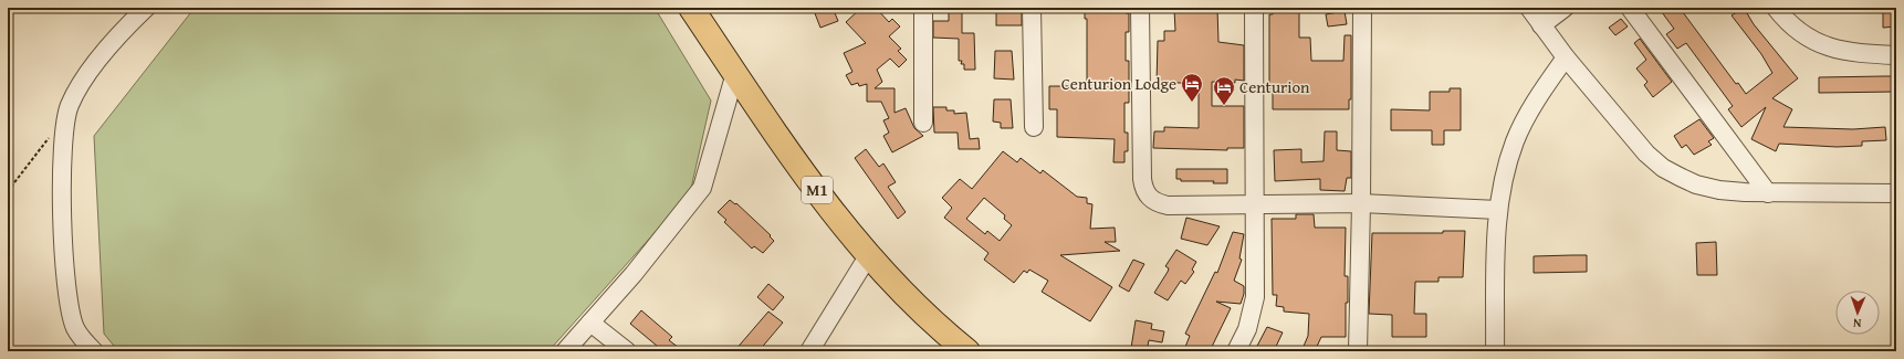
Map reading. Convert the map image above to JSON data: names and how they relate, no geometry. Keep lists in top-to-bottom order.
{
  "streets": {
    "highway": ["M1"]
  },
  "places": {
    "hotel": ["Centurion Lodge", "Centurion"]
  },
  "north": "bottom"
}
